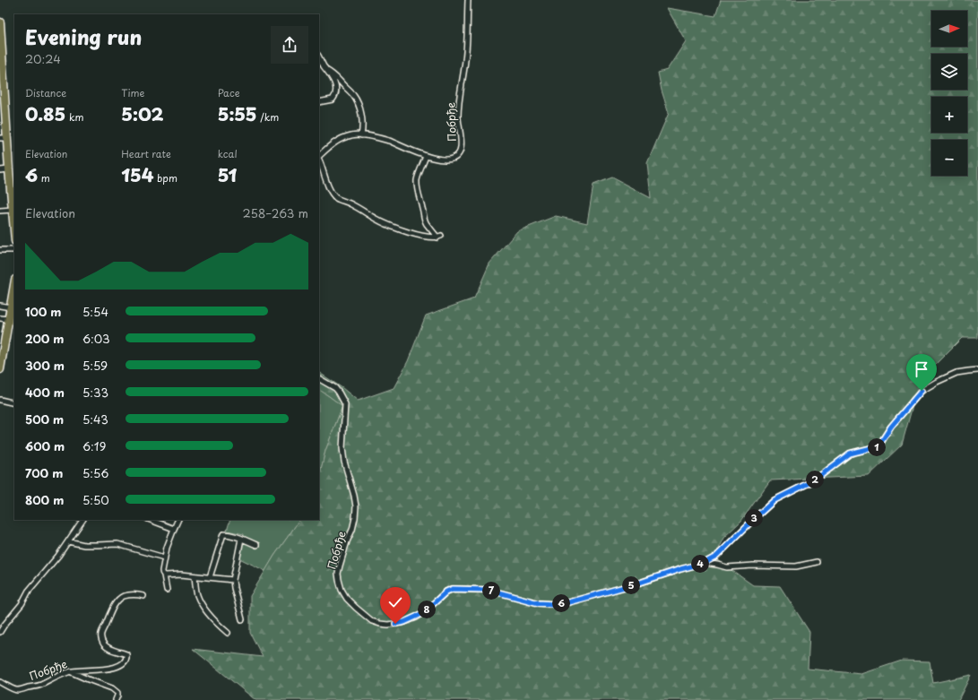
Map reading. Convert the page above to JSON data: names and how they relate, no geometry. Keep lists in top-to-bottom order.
{
  "streets": {
    "street": ["Побрђе"]
  },
  "north": "right",
  "page": {
    "map_buttons": ["+", "−"],
    "heading": ["Evening run", "20:24"],
    "stats": [
      ["Distance", "0.85 km"],
      ["Time", "5:02"],
      ["Pace", "5:55 /km"],
      ["Elevation", "6 m"],
      ["Heart rate", "154 bpm"],
      ["kcal", "51"]
    ],
    "chart": ["Elevation", "258–263 m"],
    "list": [
      {
        "name": "100 m",
        "note": "5:54"
      },
      {
        "name": "200 m",
        "note": "6:03"
      },
      {
        "name": "300 m",
        "note": "5:59"
      },
      {
        "name": "400 m",
        "note": "5:33"
      },
      {
        "name": "500 m",
        "note": "5:43"
      },
      {
        "name": "600 m",
        "note": "6:19"
      },
      {
        "name": "700 m",
        "note": "5:56"
      },
      {
        "name": "800 m",
        "note": "5:50"
      }
    ],
    "pins": [
      "1",
      "2",
      "3",
      "4",
      "5",
      "7",
      "6",
      "8"
    ]
  }
}
